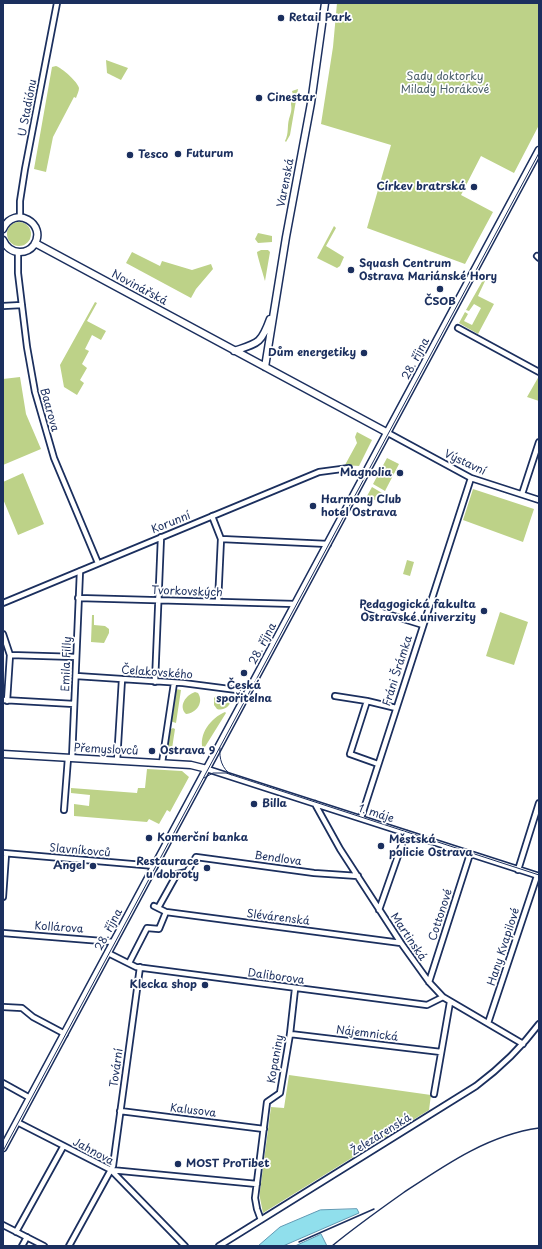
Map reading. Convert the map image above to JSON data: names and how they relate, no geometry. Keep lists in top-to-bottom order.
{
  "streets": {
    "street": [
      "U Stadiónu",
      "Varenská",
      "Novinářská",
      "28. října",
      "Baarova",
      "Výstavní",
      "Korunní",
      "Tvorkovských",
      "Emila Filly",
      "Fráni Šrámka",
      "Čelakovského",
      "Přemyslovců",
      "1. máje",
      "Slavníkovců",
      "Bendlova",
      "Cottonové",
      "Slévárenská",
      "Kollárova",
      "Martinská",
      "Hany Kvapilové",
      "Daliborova",
      "Nájemnická",
      "Kopaniny",
      "Tovární",
      "Kalusova",
      "Železárenská",
      "Jahnova"
    ]
  },
  "crossings": [
    ["Varenská", "Novinářská"],
    ["Novinářská", "28. října"],
    ["Novinářská", "Výstavní"],
    ["28. října", "Výstavní"],
    ["28. října", "Tvorkovských"],
    ["28. října", "Přemyslovců"],
    ["28. října", "1. máje"],
    ["28. října", "Slavníkovců"],
    ["28. října", "Kollárova"],
    ["28. října", "Daliborova"],
    ["28. října", "Jahnova"],
    ["Baarova", "Korunní"],
    ["Výstavní", "Fráni Šrámka"],
    ["Korunní", "Emila Filly"],
    ["Tvorkovských", "Emila Filly"],
    ["Emila Filly", "Čelakovského"],
    ["Emila Filly", "Přemyslovců"],
    ["Fráni Šrámka", "1. máje"],
    ["Přemyslovců", "1. máje"],
    ["1. máje", "Cottonové"],
    ["1. máje", "Martinská"],
    ["1. máje", "Hany Kvapilové"],
    ["Bendlova", "Slévárenská"],
    ["Bendlova", "Martinská"],
    ["Cottonové", "Martinská"],
    ["Slévárenská", "Martinská"],
    ["Martinská", "Hany Kvapilové"],
    ["Martinská", "Daliborova"],
    ["Martinská", "Železárenská"],
    ["Daliborova", "Kopaniny"],
    ["Daliborova", "Tovární"],
    ["Nájemnická", "Kopaniny"],
    ["Kopaniny", "Kalusova"],
    ["Kopaniny", "Železárenská"],
    ["Tovární", "Kalusova"],
    ["Tovární", "Jahnova"]
  ],
  "parks": ["Sady doktorky Milady Horákové"],
  "places": [
    "Retail Park",
    "Cinestar",
    "Futurum",
    "Tesco",
    "Církev bratrská",
    "Squash Centrum Ostrava Mariánské Hory",
    "ČSOB",
    "Dům energetiky",
    "Magnolia",
    "Harmony Club hotel Ostrava",
    "Pedagogická fakulta Ostravské univerzity",
    "Česká spořitelna",
    "Ostrava 9",
    "Billa",
    "Komerční banka",
    "Městská policie Ostrava",
    "Angel",
    "Restaurace u dobroty",
    "Klecka shop",
    "MOST ProTibet"
  ]
}
